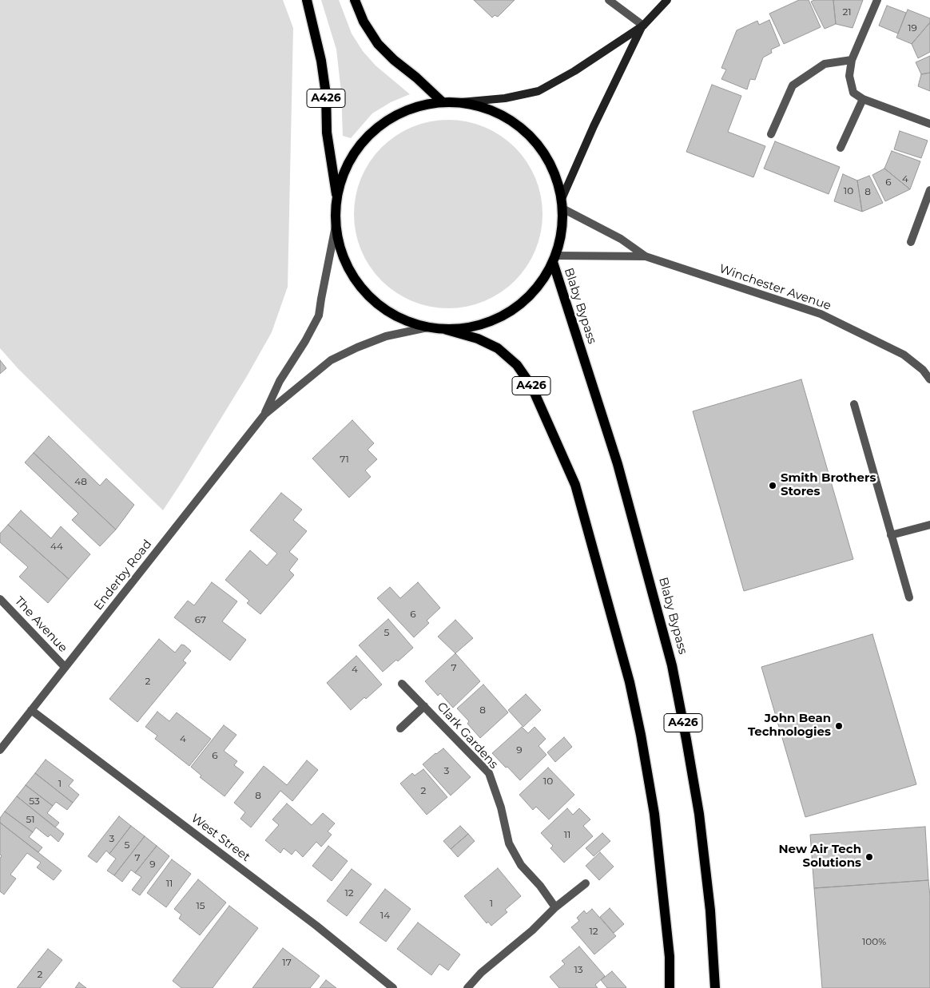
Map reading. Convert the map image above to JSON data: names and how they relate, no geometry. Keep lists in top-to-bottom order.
{
  "streets": {
    "main road": ["A426", "Blaby Bypass"],
    "street": [
      "Winchester Avenue",
      "Enderby Road",
      "The Avenue",
      "Clark Gardens",
      "West Street"
    ]
  },
  "crossings": [
    ["Winchester Avenue", "Blaby Bypass"],
    ["Enderby Road", "The Avenue"],
    ["Enderby Road", "West Street"]
  ],
  "places": ["Smith Brothers Stores", "John Bean Technologies", "New Air Tech Solutions"],
  "house_numbers": [
    "21",
    "19",
    "4",
    "6",
    "10",
    "8",
    "71",
    "48",
    "44",
    "6",
    "67",
    "5",
    "7",
    "4",
    "2",
    "8",
    "4",
    "9",
    "6",
    "3",
    "10",
    "1",
    "2",
    "8",
    "53",
    "51",
    "11",
    "3",
    "5",
    "7",
    "9",
    "11",
    "12",
    "1",
    "15",
    "14",
    "12",
    "100%",
    "17",
    "13",
    "2"
  ]
}
